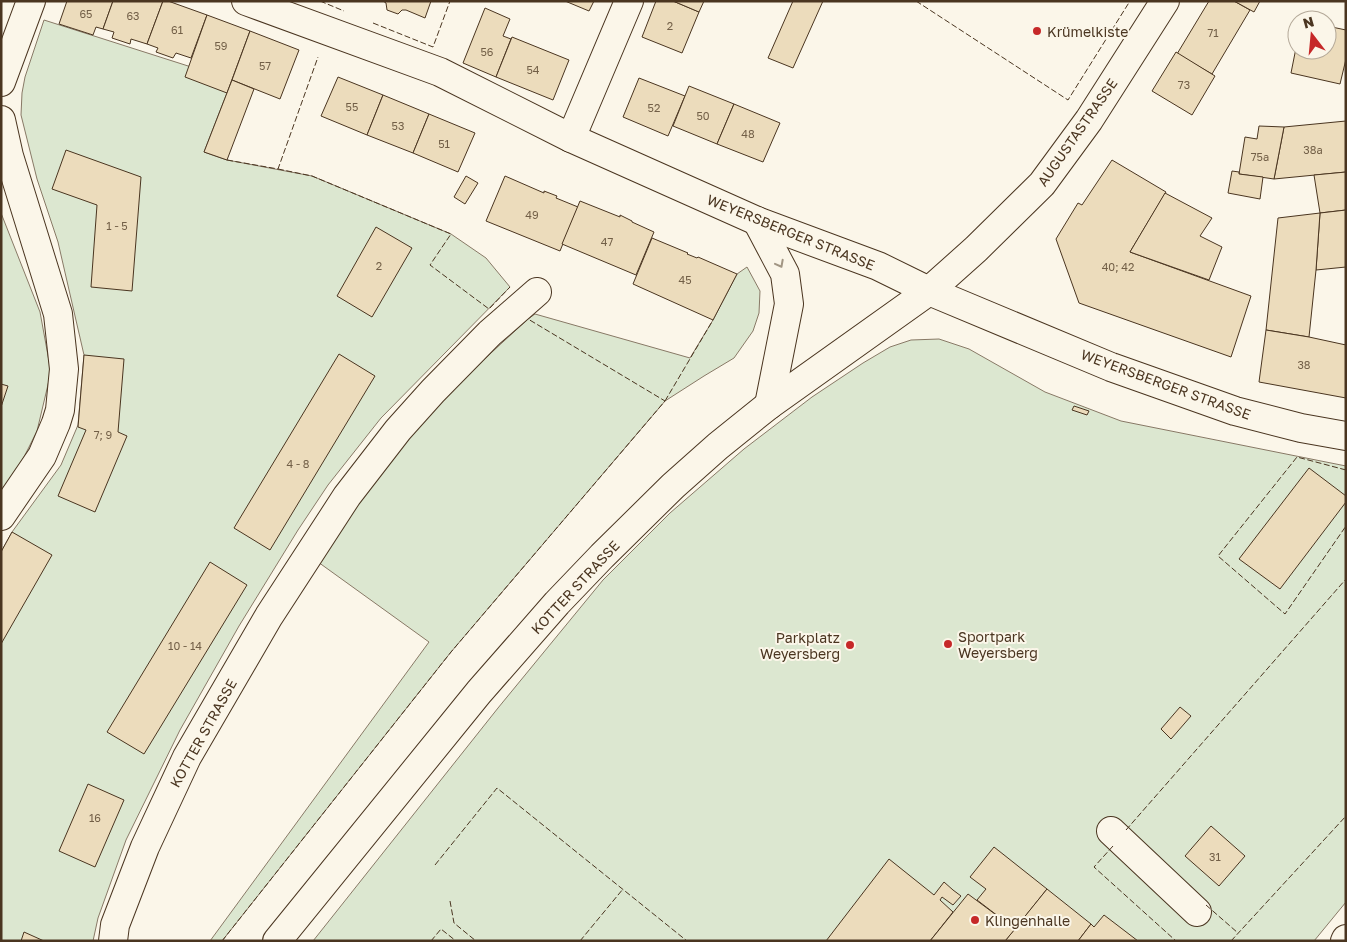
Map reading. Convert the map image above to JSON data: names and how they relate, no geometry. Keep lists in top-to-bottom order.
{
  "streets": {
    "street": ["AUGUSTASTRASSE", "WEYERSBERGER STRASSE", "KOTTER STRASSE"]
  },
  "crossings": [
    ["AUGUSTASTRASSE", "WEYERSBERGER STRASSE"],
    ["AUGUSTASTRASSE", "KOTTER STRASSE"],
    ["WEYERSBERGER STRASSE", "KOTTER STRASSE"]
  ],
  "places": [
    "Krümelkiste",
    "Sportpark Weyersberg",
    "Parkplatz Weyersberg",
    "Klingenhalle"
  ],
  "house_numbers": [
    "65",
    "63",
    "2",
    "61",
    "71",
    "59",
    "56",
    "57",
    "54",
    "73",
    "55",
    "52",
    "50",
    "53",
    "48",
    "51",
    "38a",
    "75a",
    "49",
    "1 - 5",
    "47",
    "2",
    "40; 42",
    "45",
    "38",
    "7; 9",
    "4 - 8",
    "10 - 14",
    "16",
    "31"
  ],
  "north": "top"
}
